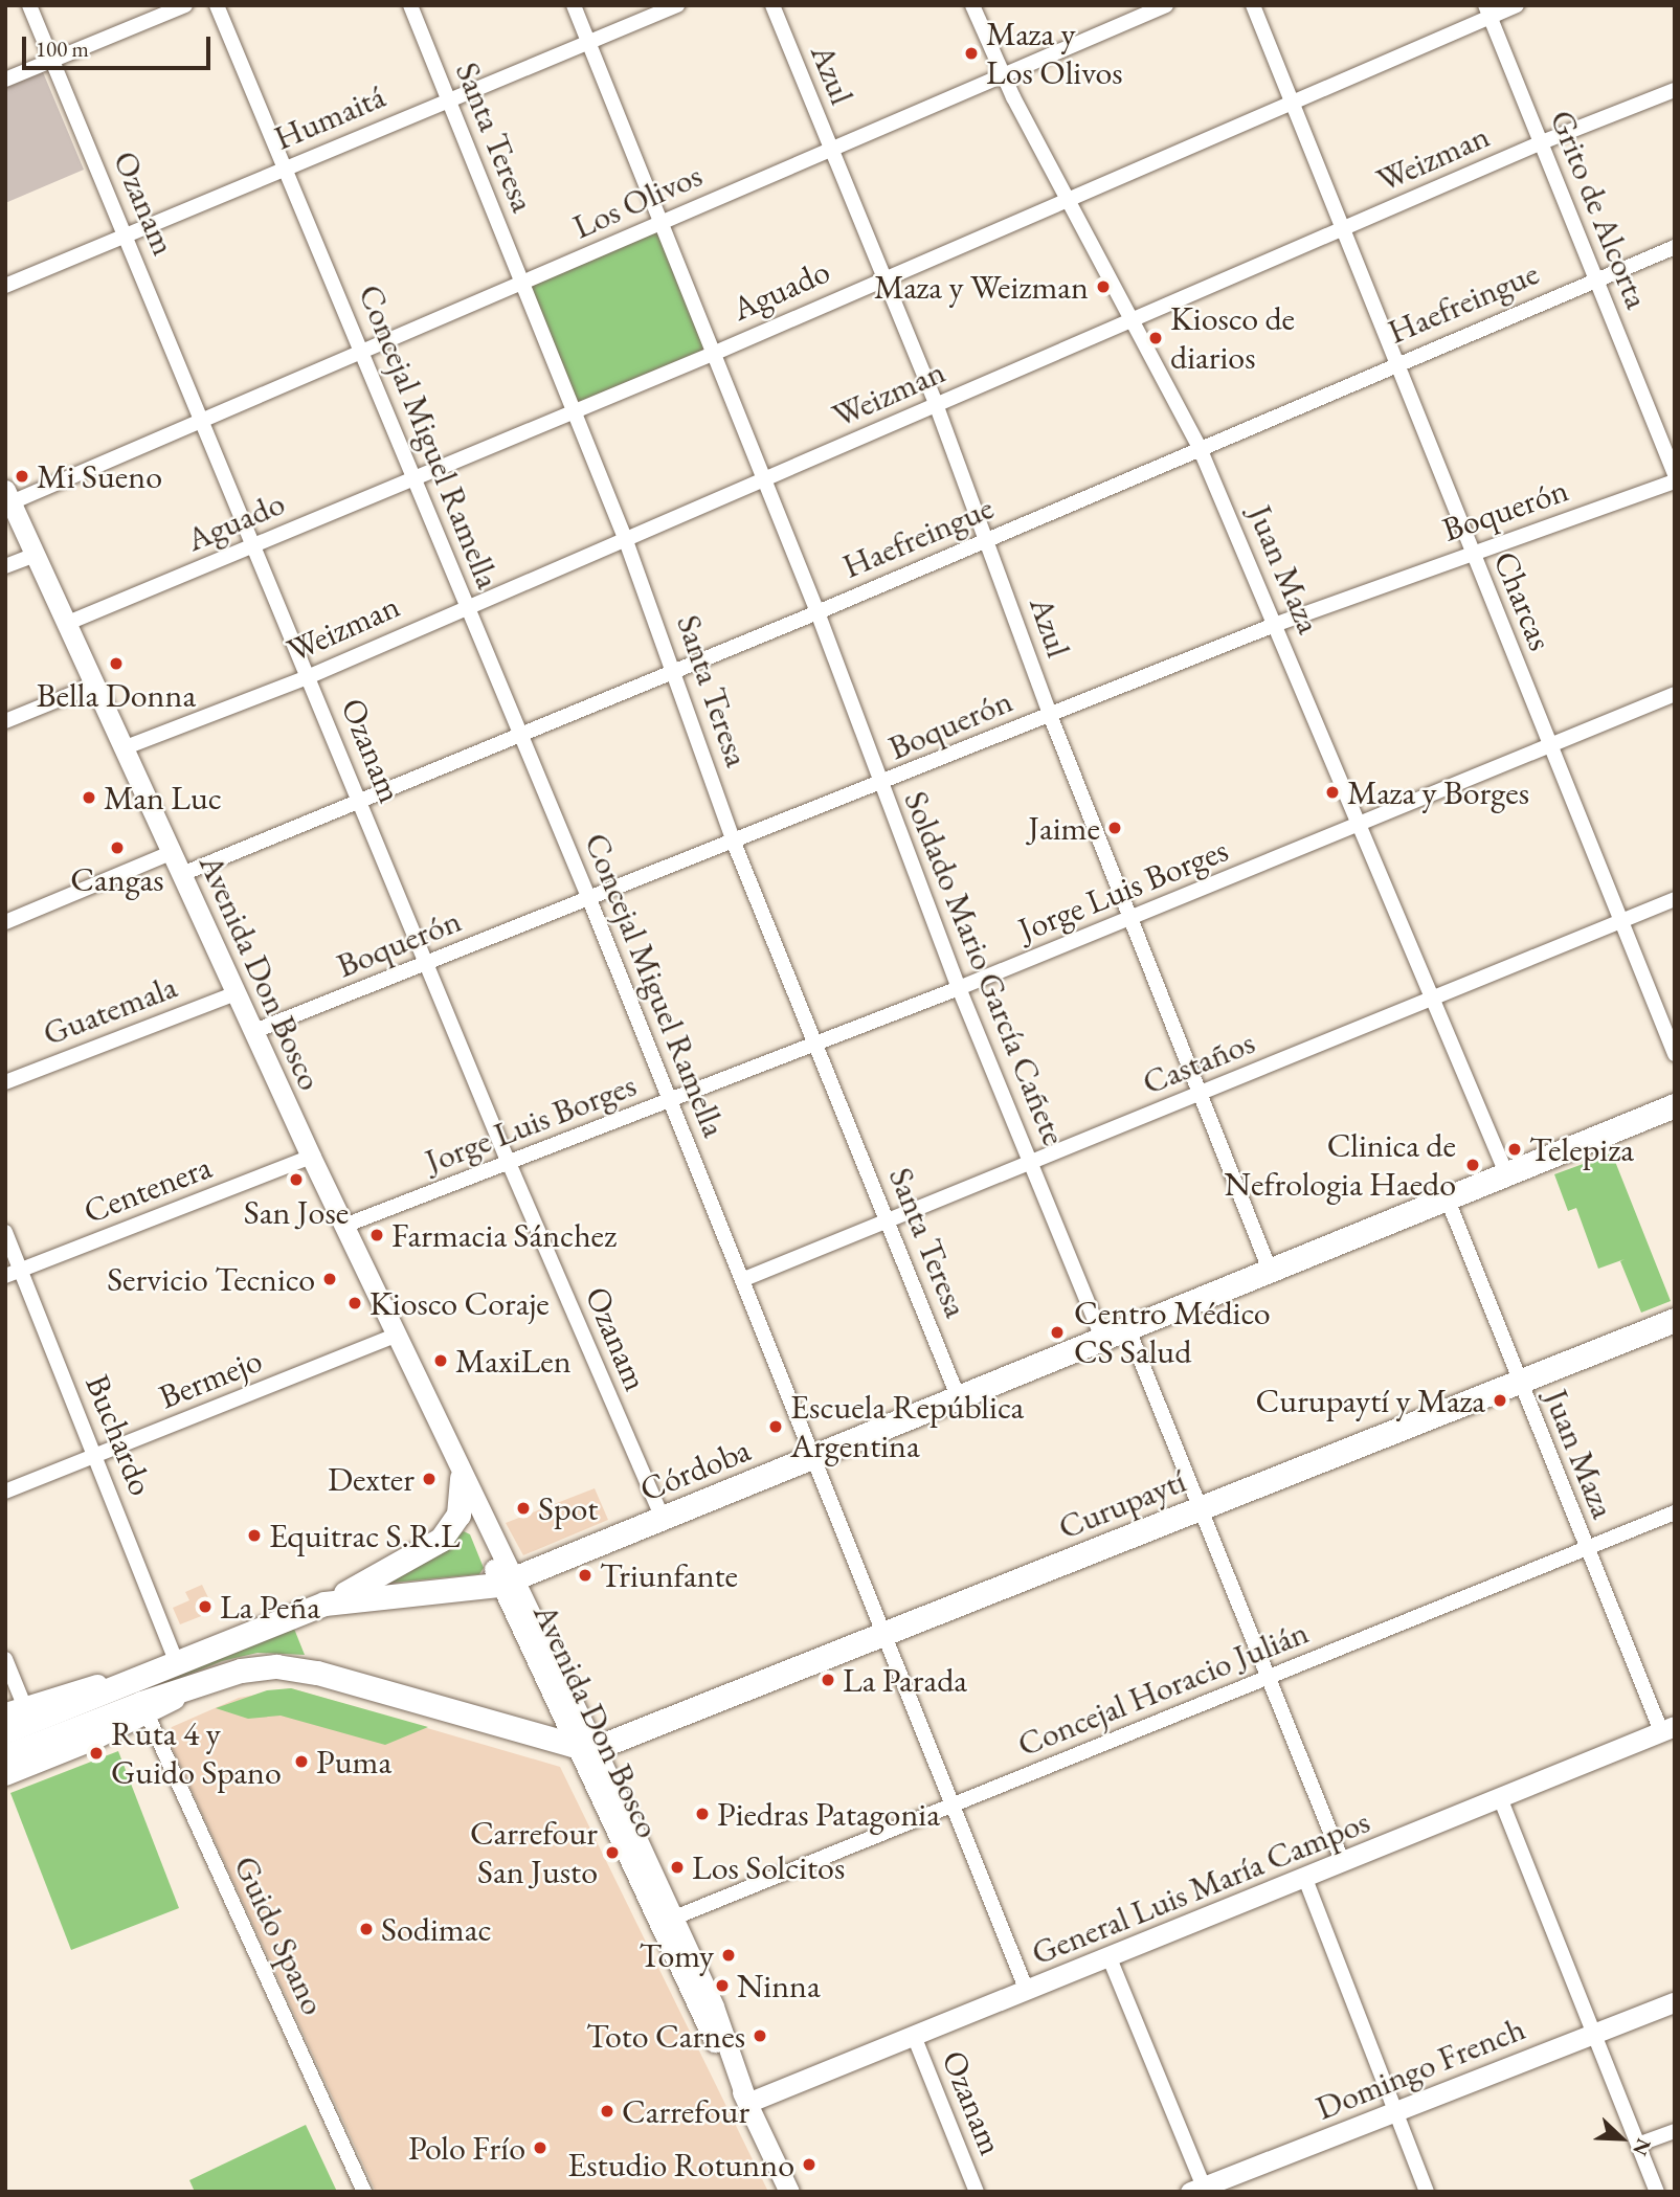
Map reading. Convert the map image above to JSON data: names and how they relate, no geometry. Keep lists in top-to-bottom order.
{
  "streets": {
    "main road": [
      "Avenida Don Bosco",
      "Córdoba",
      "Curupaytí",
      "General Luis María Campos",
      "Domingo French"
    ],
    "street": [
      "Azul",
      "Humaitá",
      "Santa Teresa",
      "Weizman",
      "Los Olivos",
      "Ozanam",
      "Grito de Alcorta",
      "Aguado",
      "Haefreingue",
      "Concejal Miguel Ramella",
      "Boquerón",
      "Juan Maza",
      "Charcas",
      "Jorge Luis Borges",
      "Soldado Mario García Cañete",
      "Guatemala",
      "Castaños",
      "Centenera",
      "Bermejo",
      "Buchardo",
      "Concejal Horacio Julián",
      "Guido Spano"
    ]
  },
  "crossings": [
    ["Azul", "Weizman"],
    ["Azul", "Los Olivos"],
    ["Azul", "Aguado"],
    ["Azul", "Haefreingue"],
    ["Azul", "Boquerón"],
    ["Azul", "Jorge Luis Borges"],
    ["Azul", "Castaños"],
    ["Azul", "Córdoba"],
    ["Humaitá", "Santa Teresa"],
    ["Humaitá", "Ozanam"],
    ["Humaitá", "Concejal Miguel Ramella"],
    ["Humaitá", "Soldado Mario García Cañete"],
    ["Santa Teresa", "Weizman"],
    ["Santa Teresa", "Los Olivos"],
    ["Santa Teresa", "Aguado"],
    ["Santa Teresa", "Haefreingue"],
    ["Santa Teresa", "Boquerón"],
    ["Santa Teresa", "Jorge Luis Borges"],
    ["Santa Teresa", "Castaños"],
    ["Santa Teresa", "Córdoba"],
    ["Weizman", "Ozanam"],
    ["Weizman", "Grito de Alcorta"],
    ["Weizman", "Concejal Miguel Ramella"],
    ["Weizman", "Juan Maza"],
    ["Weizman", "Charcas"],
    ["Weizman", "Soldado Mario García Cañete"],
    ["Weizman", "Avenida Don Bosco"],
    ["Los Olivos", "Ozanam"],
    ["Los Olivos", "Concejal Miguel Ramella"],
    ["Los Olivos", "Juan Maza"],
    ["Los Olivos", "Soldado Mario García Cañete"],
    ["Los Olivos", "Avenida Don Bosco"],
    ["Ozanam", "Aguado"],
    ["Ozanam", "Haefreingue"],
    ["Ozanam", "Boquerón"],
    ["Ozanam", "Jorge Luis Borges"],
    ["Ozanam", "Córdoba"],
    ["Ozanam", "General Luis María Campos"],
    ["Grito de Alcorta", "Aguado"],
    ["Grito de Alcorta", "Haefreingue"],
    ["Grito de Alcorta", "Boquerón"],
    ["Aguado", "Concejal Miguel Ramella"],
    ["Aguado", "Juan Maza"],
    ["Aguado", "Charcas"],
    ["Aguado", "Soldado Mario García Cañete"],
    ["Aguado", "Avenida Don Bosco"],
    ["Haefreingue", "Concejal Miguel Ramella"],
    ["Haefreingue", "Juan Maza"],
    ["Haefreingue", "Charcas"],
    ["Haefreingue", "Soldado Mario García Cañete"],
    ["Haefreingue", "Avenida Don Bosco"],
    ["Concejal Miguel Ramella", "Boquerón"],
    ["Concejal Miguel Ramella", "Jorge Luis Borges"],
    ["Concejal Miguel Ramella", "Castaños"],
    ["Concejal Miguel Ramella", "Córdoba"],
    ["Concejal Miguel Ramella", "Curupaytí"],
    ["Concejal Miguel Ramella", "Concejal Horacio Julián"],
    ["Concejal Miguel Ramella", "General Luis María Campos"],
    ["Boquerón", "Juan Maza"],
    ["Boquerón", "Charcas"],
    ["Boquerón", "Soldado Mario García Cañete"],
    ["Boquerón", "Avenida Don Bosco"],
    ["Juan Maza", "Jorge Luis Borges"],
    ["Juan Maza", "Castaños"],
    ["Juan Maza", "Córdoba"],
    ["Juan Maza", "Curupaytí"],
    ["Juan Maza", "Concejal Horacio Julián"],
    ["Juan Maza", "General Luis María Campos"],
    ["Charcas", "Jorge Luis Borges"],
    ["Charcas", "Castaños"],
    ["Jorge Luis Borges", "Soldado Mario García Cañete"],
    ["Jorge Luis Borges", "Avenida Don Bosco"],
    ["Soldado Mario García Cañete", "Castaños"],
    ["Soldado Mario García Cañete", "Córdoba"],
    ["Avenida Don Bosco", "Guatemala"],
    ["Avenida Don Bosco", "Centenera"],
    ["Avenida Don Bosco", "Bermejo"],
    ["Avenida Don Bosco", "Córdoba"],
    ["Avenida Don Bosco", "Curupaytí"],
    ["Avenida Don Bosco", "Concejal Horacio Julián"],
    ["Avenida Don Bosco", "General Luis María Campos"],
    ["Centenera", "Buchardo"],
    ["Bermejo", "Buchardo"]
  ],
  "places": [
    "Maza y Los Olivos",
    "Maza y Weizman",
    "Kiosco de diarios",
    "Mi Sueno",
    "Bella Donna",
    "Maza y Borges",
    "Man Luc",
    "Jaime",
    "Cangas",
    "Telepiza",
    "Clinica de Nefrologia Haedo",
    "San Jose",
    "Farmacia Sánchez",
    "Servicio Tecnico",
    "Kiosco Coraje",
    "Centro Médico CS Salud",
    "MaxiLen",
    "Curupaytí y Maza",
    "Escuela República Argentina",
    "Dexter",
    "Spot",
    "Equitrac S.R.L",
    "Triunfante",
    "La Peña",
    "La Parada",
    "Ruta 4 y Guido Spano",
    "Puma",
    "Piedras Patagonia",
    "Carrefour San Justo",
    "Los Solcitos",
    "Sodimac",
    "Tomy",
    "Ninna",
    "Toto Carnes",
    "Carrefour",
    "Polo Frío",
    "Estudio Rotunno"
  ],
  "scale_bar": "100 m",
  "north": "bottom right"
}
